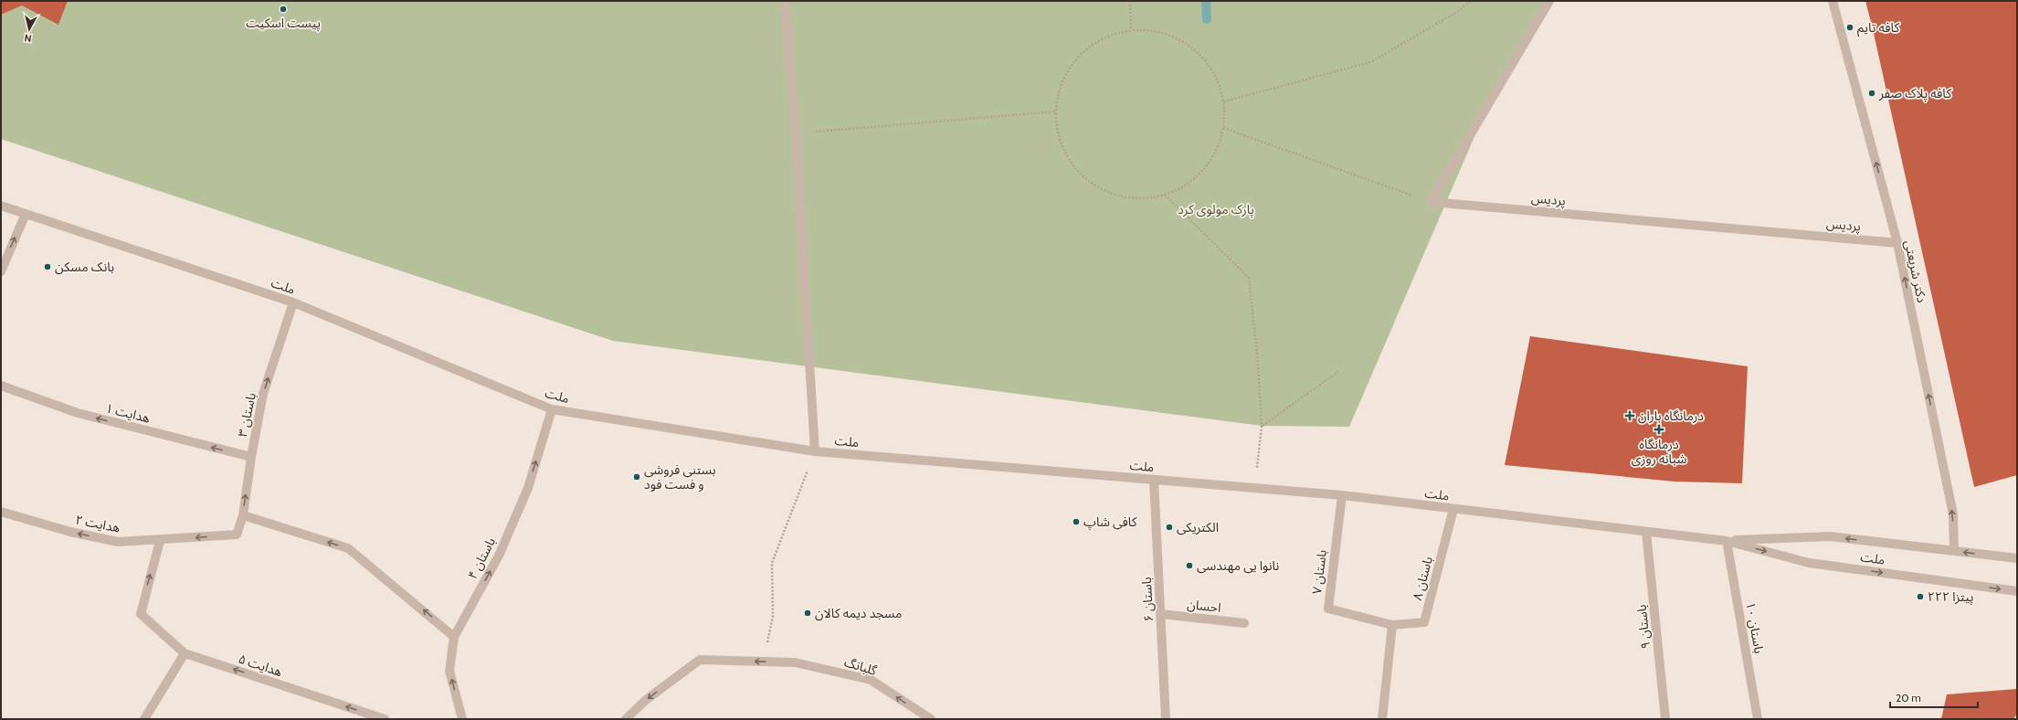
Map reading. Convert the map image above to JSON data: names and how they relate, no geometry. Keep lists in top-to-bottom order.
{
  "streets": {
    "street": [
      "پردیس",
      "دکتر شریعتی",
      "ملت",
      "هدایت ۱",
      "باستان ۳",
      "هدایت ۲",
      "باستان ۴",
      "باستان ۷",
      "باستان ۸",
      "باستان ۶",
      "احسان",
      "باستان ۹",
      "باستان ۱۰",
      "هدایت ۵",
      "گلبانگ"
    ]
  },
  "crossings": [
    ["پردیس", "دکتر شریعتی"],
    ["دکتر شریعتی", "ملت"],
    ["ملت", "باستان ۳"],
    ["ملت", "باستان ۴"],
    ["ملت", "باستان ۷"],
    ["ملت", "باستان ۸"],
    ["ملت", "باستان ۶"],
    ["ملت", "باستان ۹"],
    ["ملت", "باستان ۱۰"],
    ["هدایت ۱", "باستان ۳"],
    ["باستان ۳", "هدایت ۲"],
    ["هدایت ۲", "هدایت ۵"],
    ["باستان ۷", "باستان ۸"],
    ["باستان ۶", "احسان"]
  ],
  "one_way": [
    "دکتر شریعتی",
    "هدایت ۱",
    "باستان ۳",
    "هدایت ۲",
    "باستان ۴",
    "هدایت ۵",
    "گلبانگ"
  ],
  "parks": ["پارک مولوی کرد"],
  "places": {
    "other": [
      "پیست اسکیت",
      "کافه تایم",
      "کافه پلاک صفر",
      "بانک مسکن",
      "بستنی فروشی و فست فود",
      "کافی شاپ",
      "الکتریکی",
      "نانوا یی مهندسی",
      "پیتزا ۲۲۲",
      "مسجد دیمه کالان"
    ],
    "health": ["درمانگاه باران", "درمانگاه شبانه روزی"]
  },
  "scale_bar": "20 m",
  "north": "bottom"
}
